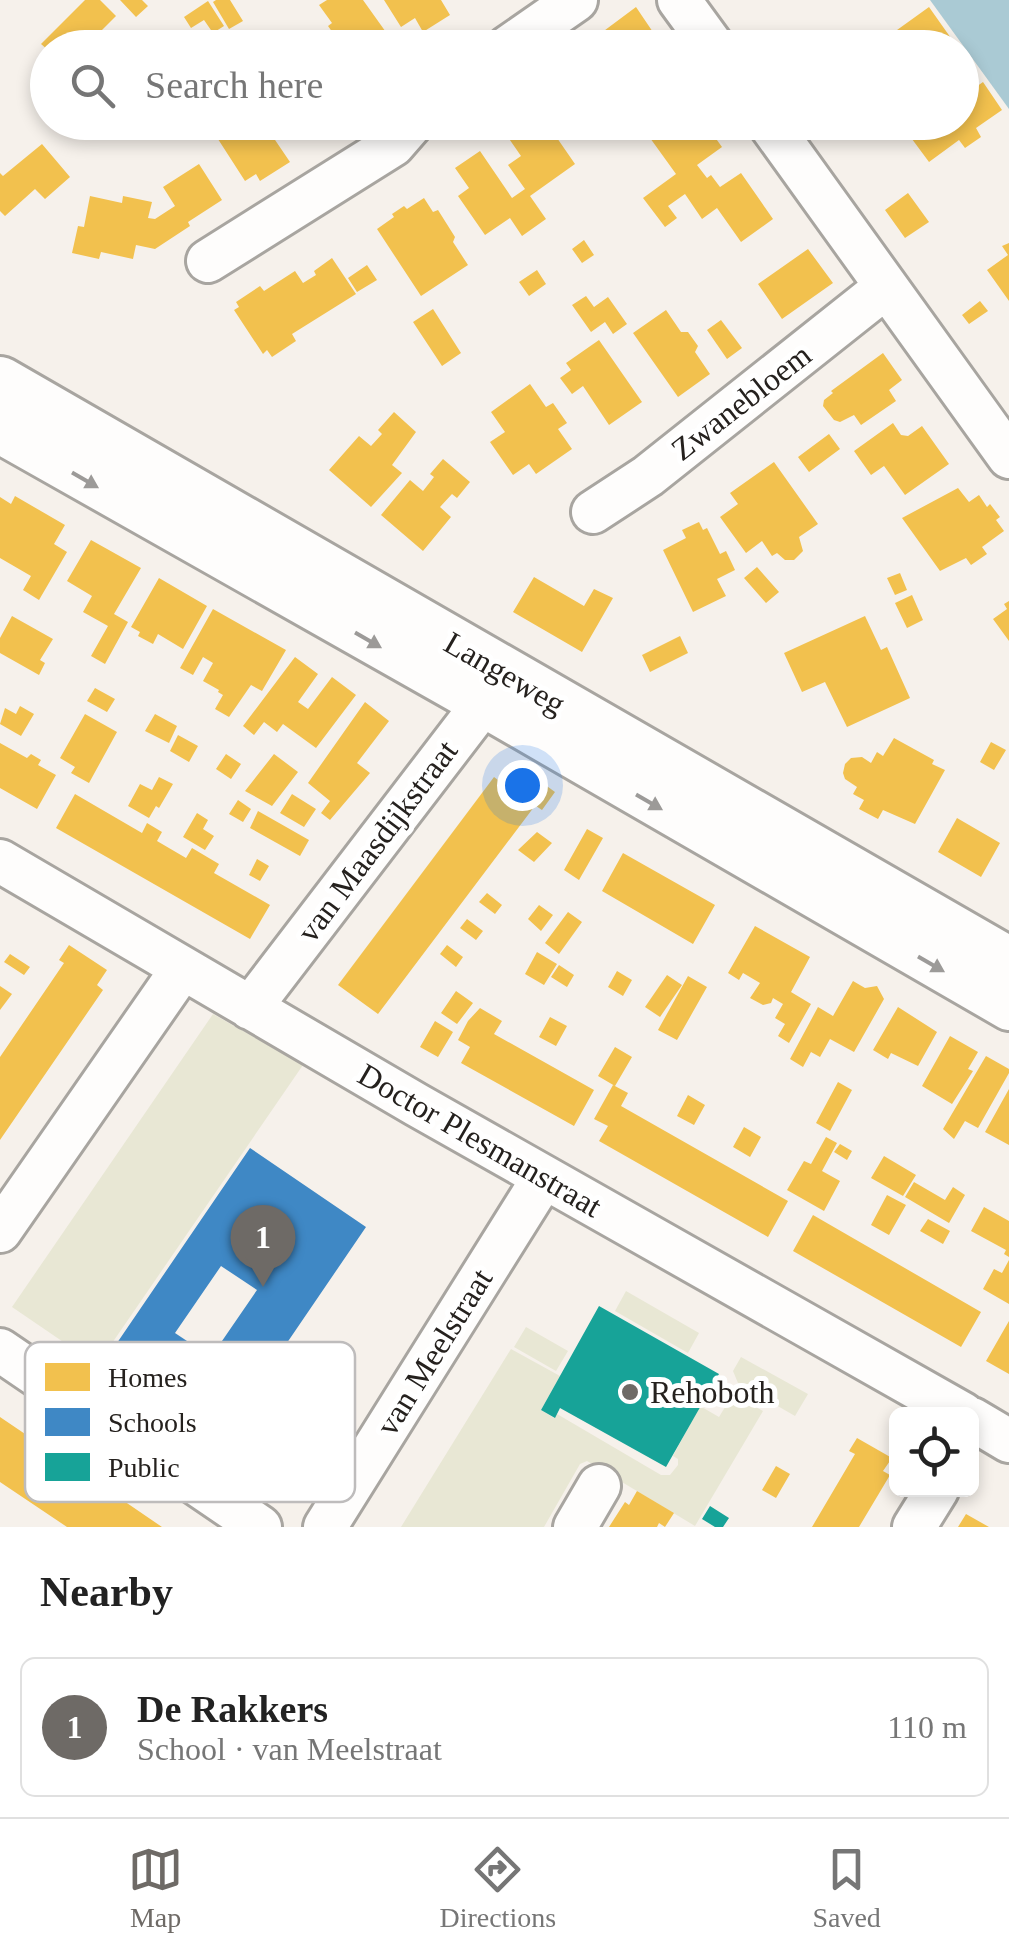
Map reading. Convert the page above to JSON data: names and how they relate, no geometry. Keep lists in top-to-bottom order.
{
  "streets": {
    "main road": ["Langeweg"],
    "street": [
      "Zwanebloem",
      "van Maasdijkstraat",
      "Doctor Plesmanstraat",
      "van Meelstraat"
    ]
  },
  "crossings": [
    ["Langeweg", "van Maasdijkstraat"],
    ["van Maasdijkstraat", "Doctor Plesmanstraat"],
    ["Doctor Plesmanstraat", "van Meelstraat"]
  ],
  "places": ["Rehoboth"],
  "legend": ["Homes", "Schools", "Public"],
  "page": {
    "search": "Search here",
    "pins": "1",
    "heading": "Nearby",
    "list": [
      {
        "mark": "1",
        "name": "De Rakkers",
        "note": "School · van Meelstraat",
        "value": "110 m"
      }
    ],
    "nav": ["Map", "Directions", "Saved"]
  }
}
